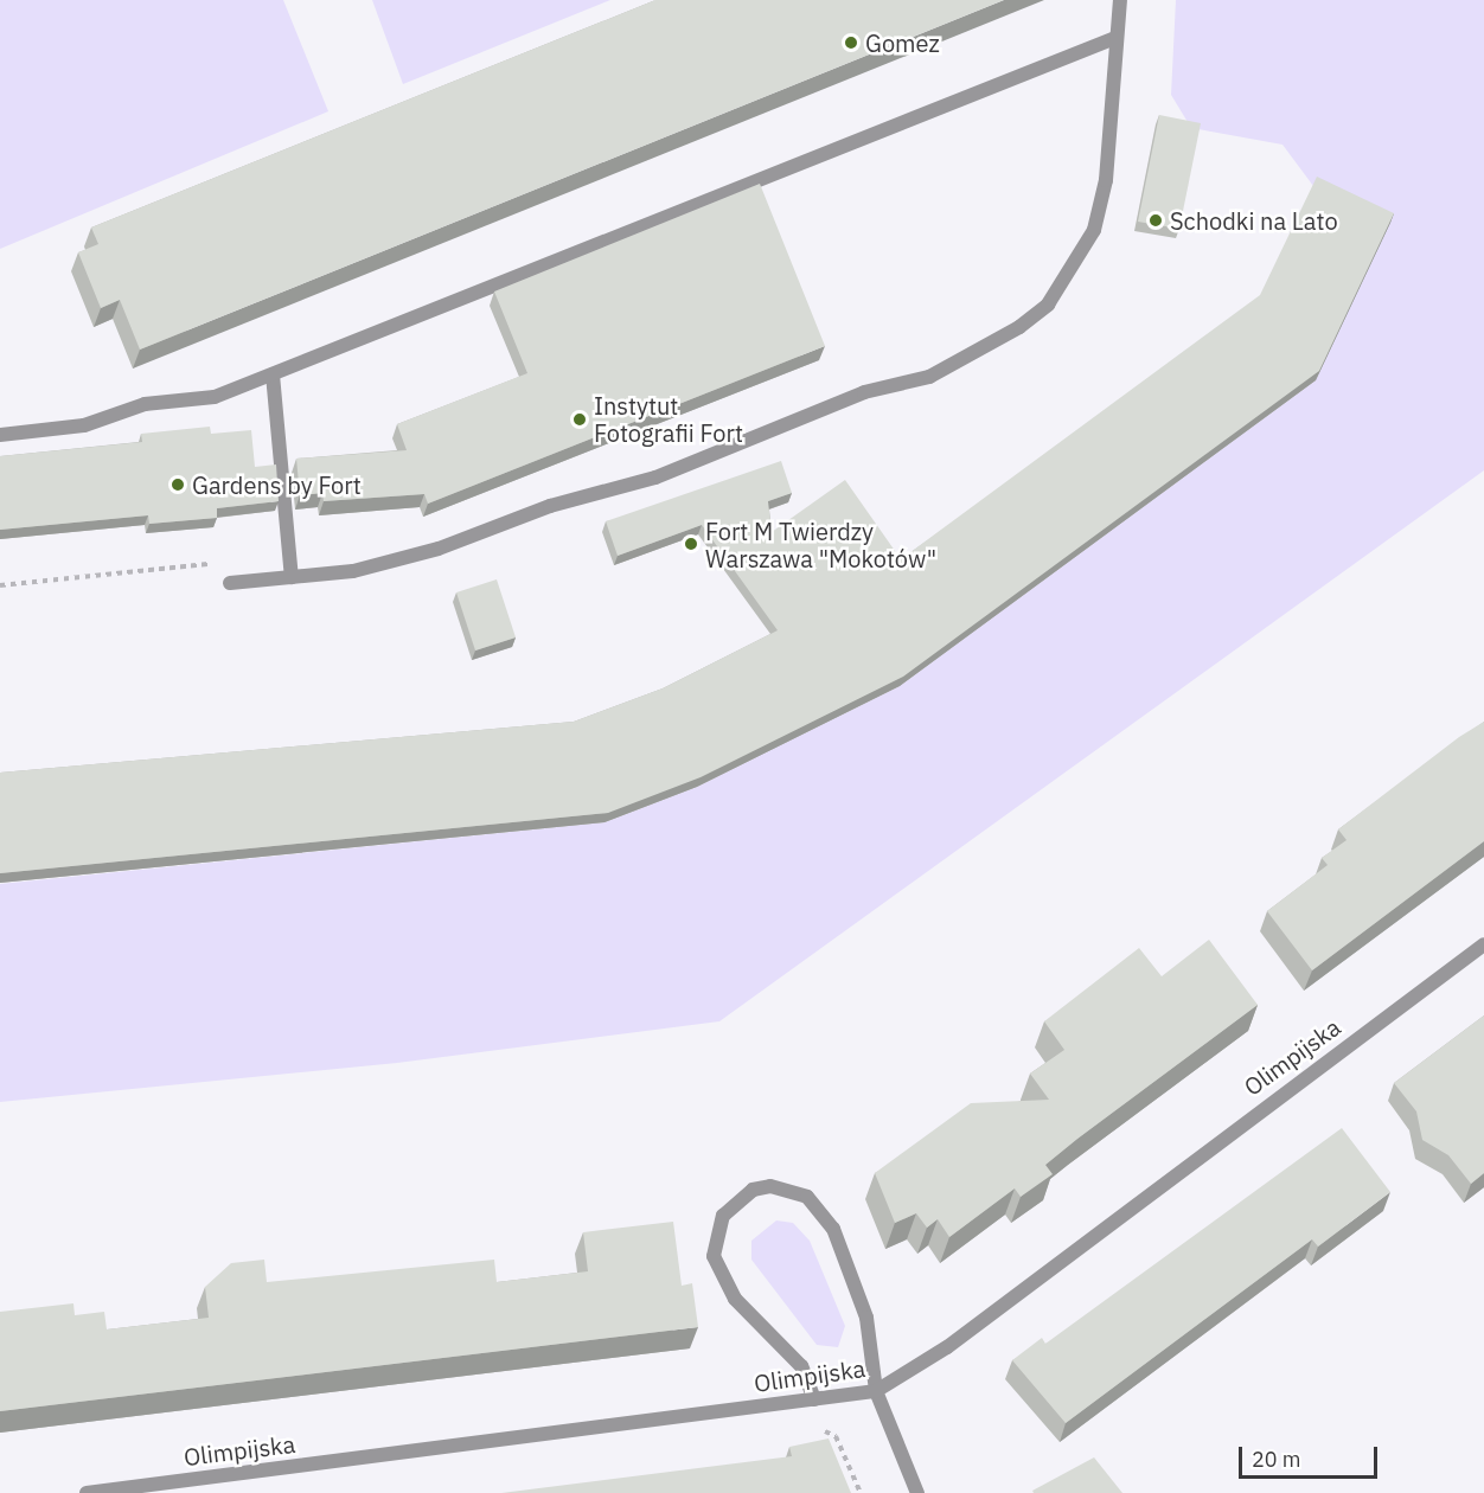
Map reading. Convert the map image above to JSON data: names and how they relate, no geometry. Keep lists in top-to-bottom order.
{
  "streets": {
    "street": ["Olimpijska"]
  },
  "places": [
    "Gomez",
    "Schodki na Lato",
    "Instytut Fotografii Fort",
    "Gardens by Fort",
    "Fort M Twierdzy Warszawa \"Mokotów\""
  ],
  "scale_bar": "20 m"
}
